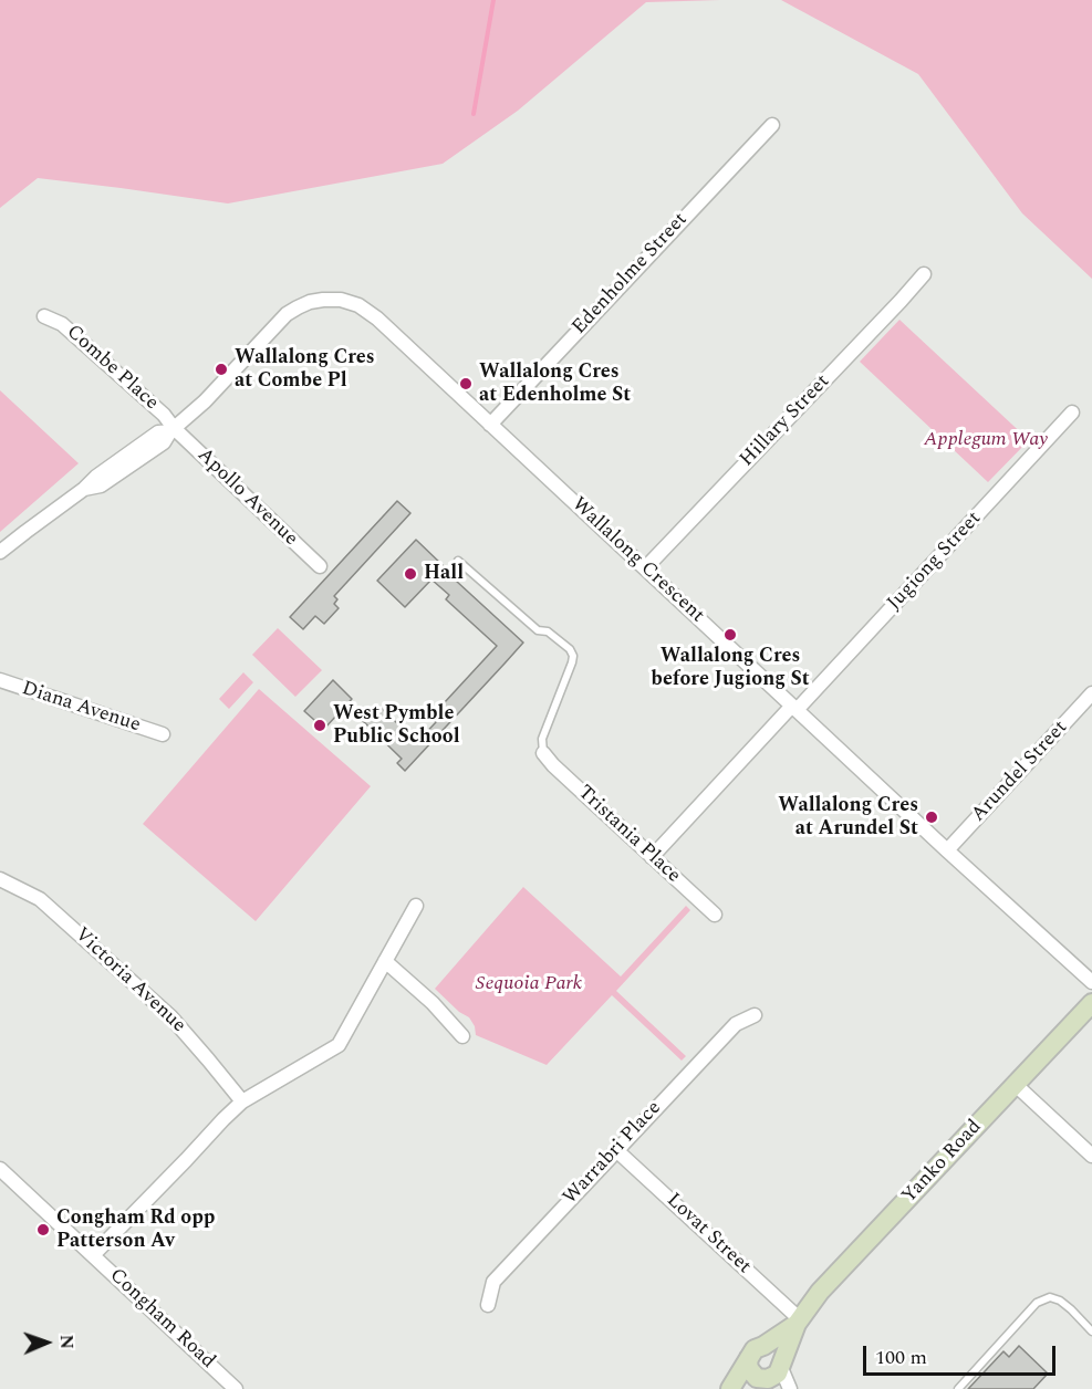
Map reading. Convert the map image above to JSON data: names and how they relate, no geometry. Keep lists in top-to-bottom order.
{
  "streets": {
    "main road": ["Yanko Road"],
    "street": [
      "Edenholme Street",
      "Combe Place",
      "Hillary Street",
      "Apollo Avenue",
      "Wallalong Crescent",
      "Jugiong Street",
      "Diana Avenue",
      "Arundel Street",
      "Tristania Place",
      "Victoria Avenue",
      "Warrabri Place",
      "Lovat Street",
      "Congham Road"
    ]
  },
  "crossings": [
    ["Edenholme Street", "Wallalong Crescent"],
    ["Combe Place", "Apollo Avenue"],
    ["Combe Place", "Wallalong Crescent"],
    ["Hillary Street", "Wallalong Crescent"],
    ["Apollo Avenue", "Wallalong Crescent"],
    ["Wallalong Crescent", "Jugiong Street"],
    ["Wallalong Crescent", "Arundel Street"],
    ["Jugiong Street", "Tristania Place"],
    ["Warrabri Place", "Lovat Street"],
    ["Yanko Road", "Lovat Street"]
  ],
  "parks": ["Applegum Way", "Sequoia Park"],
  "places": [
    "Wallalong Cres at Combe Pl",
    "Wallalong Cres at Edenholme St",
    "Hall",
    "Wallalong Cres before Jugiong St",
    "West Pymble Public School",
    "Wallalong Cres at Arundel St",
    "Congham Rd opp Patterson Av"
  ],
  "scale_bar": "100 m",
  "north": "right"
}
